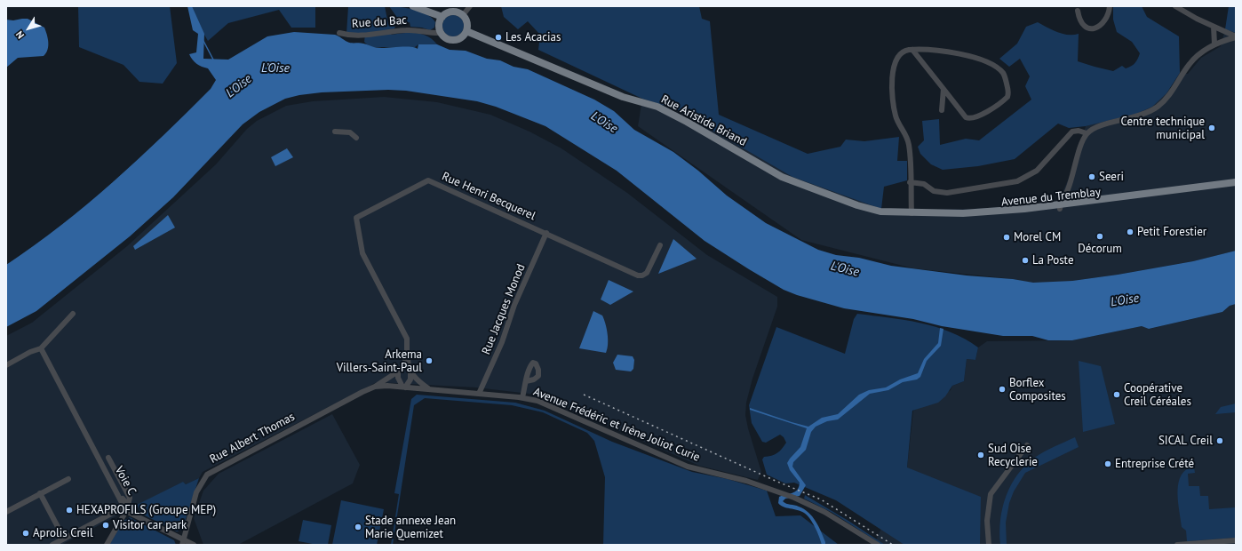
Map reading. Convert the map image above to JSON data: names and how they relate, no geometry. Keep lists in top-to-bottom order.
{
  "streets": {
    "main road": ["Rue Aristide Briand", "Avenue du Tremblay"],
    "street": [
      "Rue du Bac",
      "Rue Henri Becquerel",
      "Rue Jacques Monod",
      "Avenue Frédéric et Irène Joliot Curie",
      "Rue Albert Thomas"
    ]
  },
  "crossings": [
    ["Rue du Bac", "Rue Aristide Briand"],
    ["Rue Aristide Briand", "Avenue du Tremblay"],
    ["Rue Henri Becquerel", "Rue Jacques Monod"],
    ["Rue Jacques Monod", "Avenue Frédéric et Irène Joliot Curie"],
    ["Avenue Frédéric et Irène Joliot Curie", "Rue Albert Thomas"]
  ],
  "water": ["L’Oise", "L'Oise"],
  "places": [
    "Les Acacias",
    "Centre technique municipal",
    "Seeri",
    "Petit Forestier",
    "Décorum",
    "Morel CM",
    "La Poste",
    "Arkema Villers-Saint-Paul",
    "Borflex Composites",
    "Coopérative Creil Céréales",
    "SICAL Creil",
    "Sud Oise Recyclerie",
    "Entreprise Crété",
    "HEXAPROFILS (Groupe MEP)",
    "Visitor car park",
    "Stade annexe Jean Marie Quemizet",
    "Aprolis Creil"
  ],
  "north": "bottom left"
}
